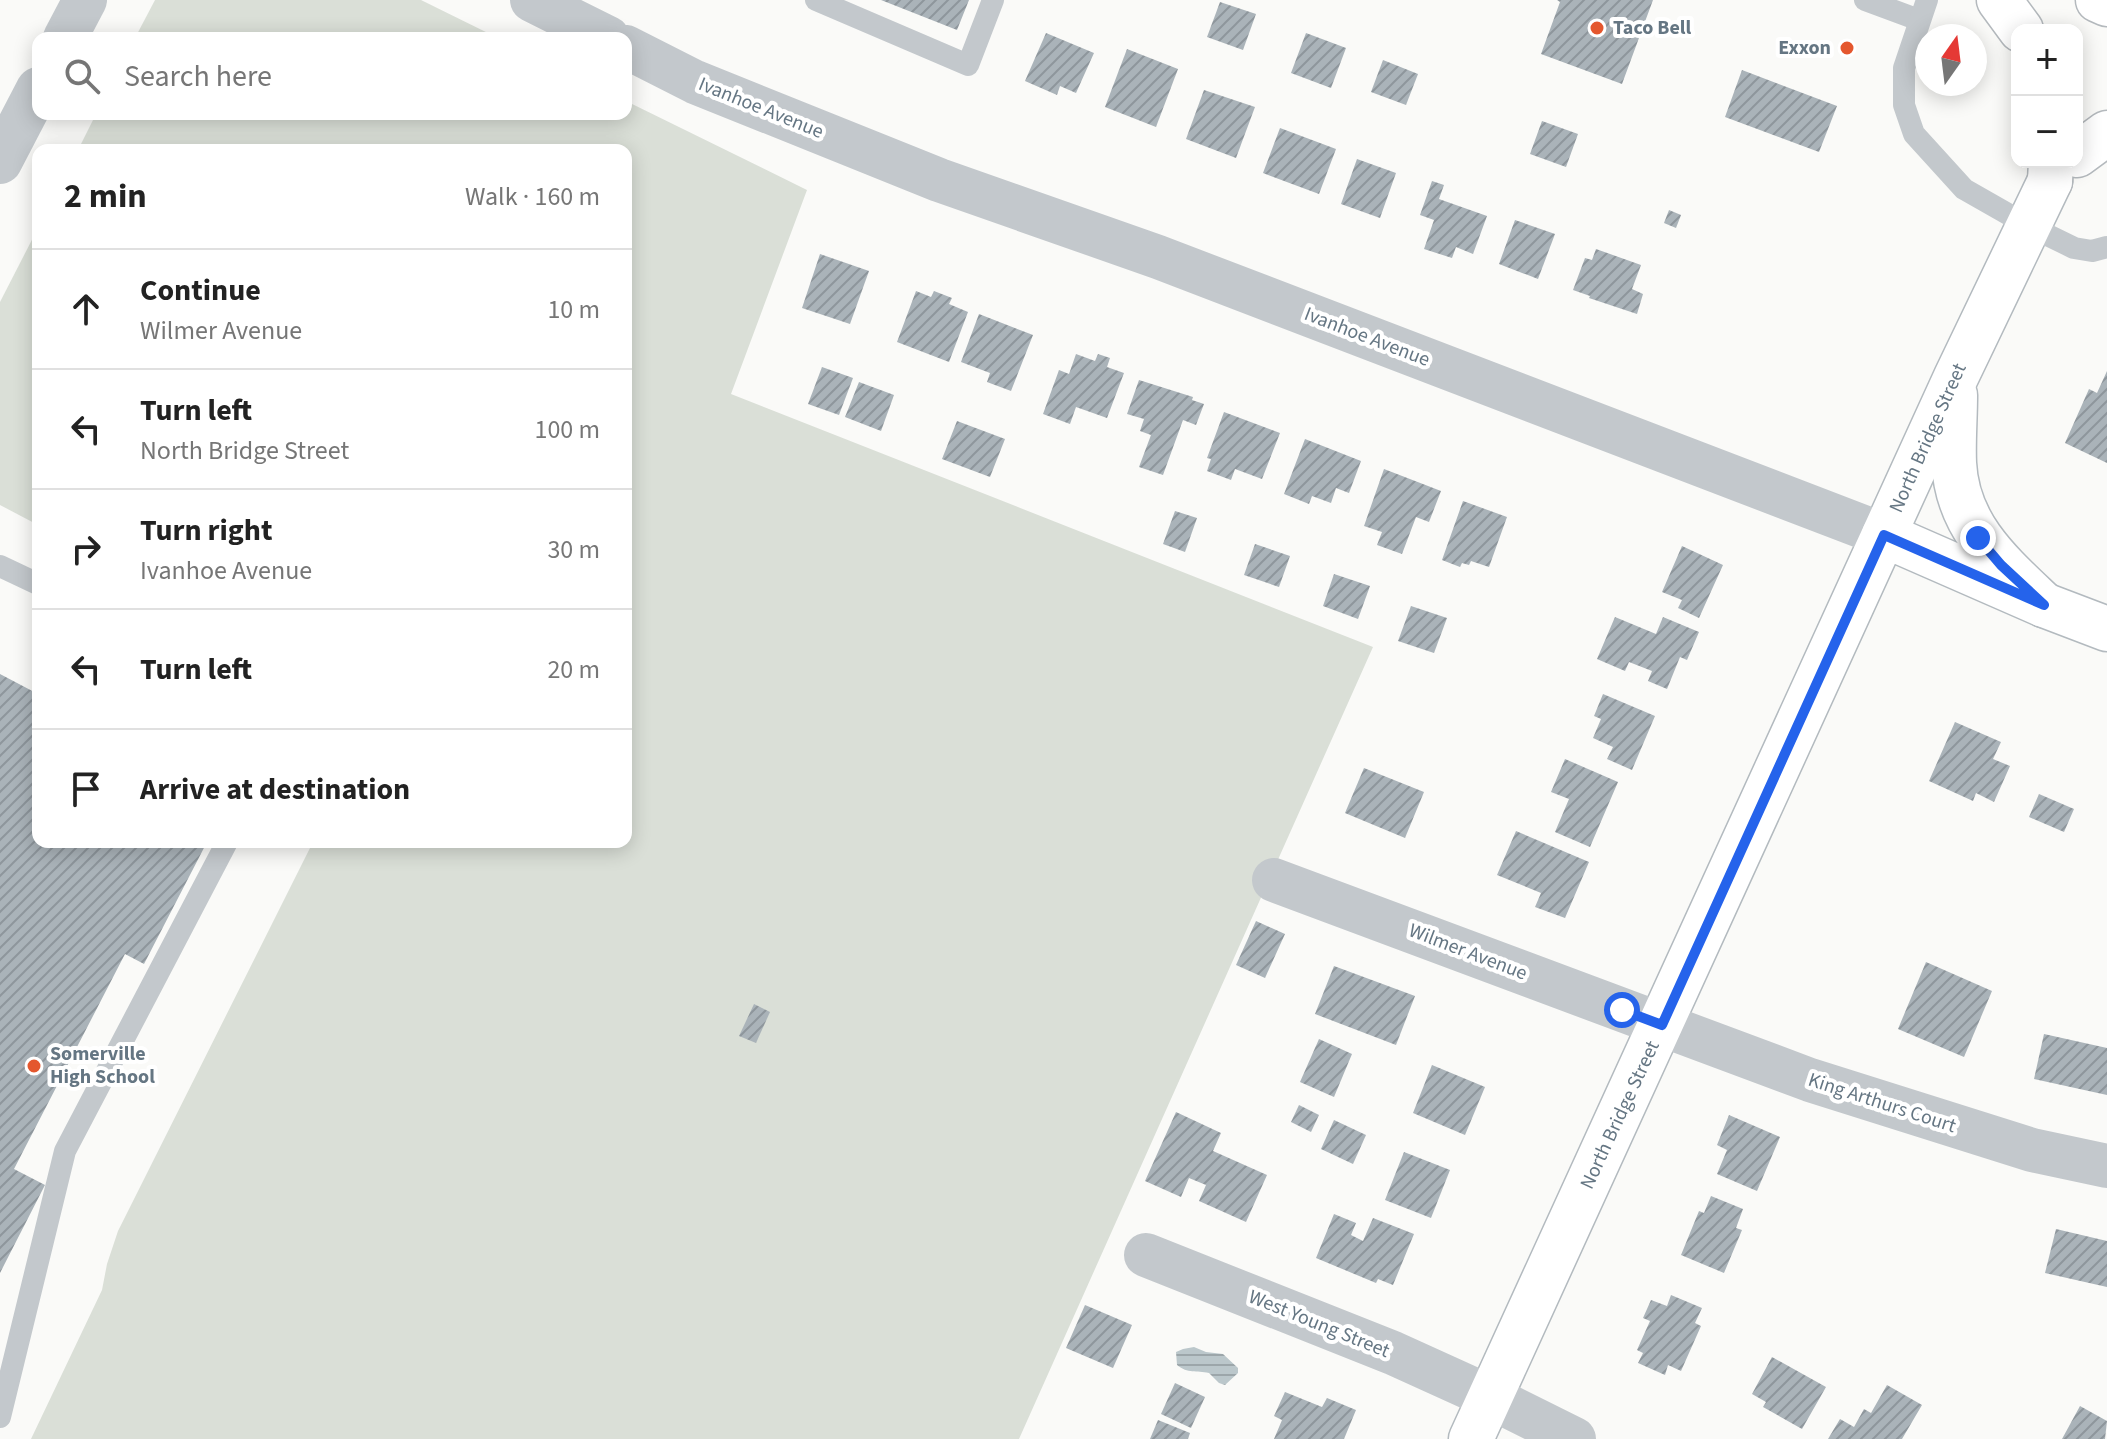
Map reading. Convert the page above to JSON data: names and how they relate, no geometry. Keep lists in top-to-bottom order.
{
  "streets": {
    "main road": ["Ivanhoe Avenue", "North Bridge Street"],
    "street": ["Wilmer Avenue", "King Arthurs Court", "West Young Street"]
  },
  "crossings": [
    ["Ivanhoe Avenue", "North Bridge Street"],
    ["North Bridge Street", "Wilmer Avenue"],
    ["North Bridge Street", "King Arthurs Court"],
    ["North Bridge Street", "West Young Street"],
    ["Wilmer Avenue", "King Arthurs Court"]
  ],
  "places": ["Taco Bell", "Exxon", "Somerville High School"],
  "north": "top",
  "page": {
    "map_buttons": ["+", "−"],
    "search": "Search here",
    "heading": ["2 min", "Walk · 160 m"],
    "list": [
      ["Continue", "Wilmer Avenue", "10 m"],
      ["Turn left", "North Bridge Street", "100 m"],
      ["Turn right", "Ivanhoe Avenue", "30 m"],
      ["Turn left", "20 m"],
      "Arrive at destination"
    ]
  }
}
